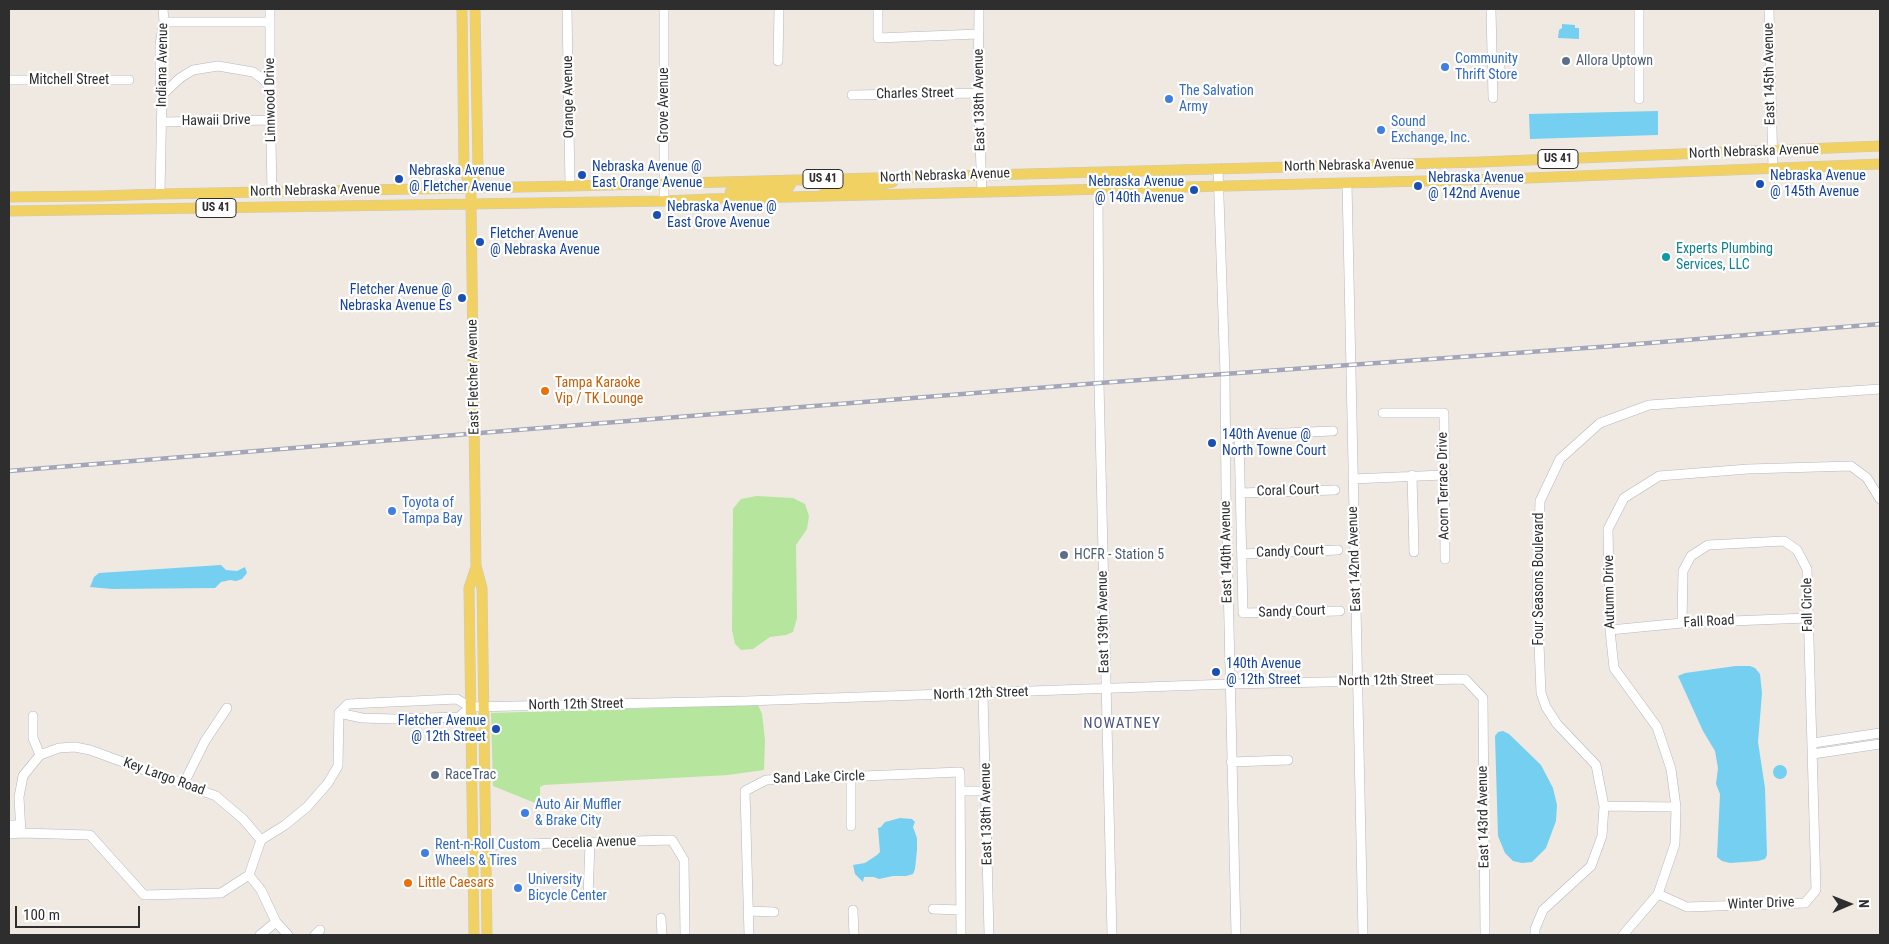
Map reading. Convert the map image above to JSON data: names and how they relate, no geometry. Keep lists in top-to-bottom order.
{
  "streets": {
    "main road": ["North Nebraska Avenue", "US 41", "East Fletcher Avenue"],
    "street": [
      "Indiana Avenue",
      "East 145th Avenue",
      "Mitchell Street",
      "Charles Street",
      "Orange Avenue",
      "Linnwood Drive",
      "East 138th Avenue",
      "Grove Avenue",
      "Hawaii Drive",
      "Acorn Terrace Drive",
      "Coral Court",
      "East 140th Avenue",
      "Candy Court",
      "East 142nd Avenue",
      "Four Seasons Boulevard",
      "Autumn Drive",
      "Fall Circle",
      "Sandy Court",
      "East 139th Avenue",
      "Fall Road",
      "North 12th Street",
      "Key Largo Road",
      "Sand Lake Circle",
      "East 143rd Avenue",
      "Cecelia Avenue",
      "Winter Drive"
    ]
  },
  "crossings": [
    ["Indiana Avenue", "Hawaii Drive"],
    ["Indiana Avenue", "North Nebraska Avenue"],
    ["East 145th Avenue", "North Nebraska Avenue"],
    ["Charles Street", "East 138th Avenue"],
    ["Orange Avenue", "North Nebraska Avenue"],
    ["Linnwood Drive", "Hawaii Drive"],
    ["Linnwood Drive", "North Nebraska Avenue"],
    ["East 138th Avenue", "North Nebraska Avenue"],
    ["East 138th Avenue", "North 12th Street"],
    ["Grove Avenue", "North Nebraska Avenue"],
    ["North Nebraska Avenue", "East Fletcher Avenue"],
    ["North Nebraska Avenue", "East 140th Avenue"],
    ["North Nebraska Avenue", "East 142nd Avenue"],
    ["North Nebraska Avenue", "East 139th Avenue"],
    ["East Fletcher Avenue", "North 12th Street"],
    ["East Fletcher Avenue", "Cecelia Avenue"],
    ["East 140th Avenue", "North 12th Street"],
    ["Candy Court", "Sandy Court"],
    ["East 142nd Avenue", "North 12th Street"],
    ["Autumn Drive", "Fall Road"],
    ["Autumn Drive", "Winter Drive"],
    ["Fall Circle", "Fall Road"],
    ["Fall Circle", "Winter Drive"],
    ["East 139th Avenue", "North 12th Street"],
    ["North 12th Street", "East 143rd Avenue"]
  ],
  "districts": ["NOWATNEY"],
  "places": [
    "Allora Uptown",
    "Community Thrift Store",
    "The Salvation Army",
    "Sound Exchange, Inc.",
    "Nebraska Avenue @ East Orange Avenue",
    "Nebraska Avenue @ Fletcher Avenue",
    "Nebraska Avenue @ 145th Avenue",
    "Nebraska Avenue @ 142nd Avenue",
    "Nebraska Avenue @ 140th Avenue",
    "Nebraska Avenue @ East Grove Avenue",
    "Fletcher Avenue @ Nebraska Avenue",
    "Experts Plumbing Services, LLC",
    "Fletcher Avenue @ Nebraska Avenue Es",
    "Tampa Karaoke Vip / TK Lounge",
    "140th Avenue @ North Towne Court",
    "Toyota of Tampa Bay",
    "HCFR - Station 5",
    "140th Avenue @ 12th Street",
    "Fletcher Avenue @ 12th Street",
    "RaceTrac",
    "Auto Air Muffler & Brake City",
    "Rent-n-Roll Custom Wheels & Tires",
    "Little Caesars",
    "University Bicycle Center"
  ],
  "scale_bar": "100 m",
  "north": "right"
}
